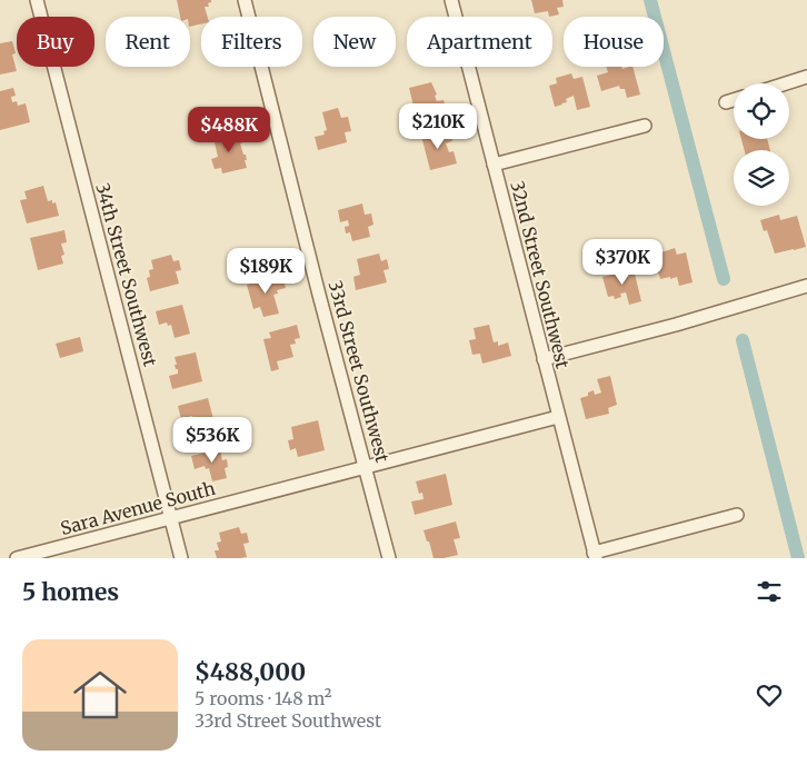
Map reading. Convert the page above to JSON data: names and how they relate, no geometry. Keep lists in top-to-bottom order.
{
  "streets": {
    "street": [
      "34th Street Southwest",
      "32nd Street Southwest",
      "33rd Street Southwest",
      "Sara Avenue South"
    ]
  },
  "crossings": [
    ["34th Street Southwest", "Sara Avenue South"],
    ["32nd Street Southwest", "Sara Avenue South"],
    ["33rd Street Southwest", "Sara Avenue South"]
  ],
  "page": {
    "chip": [
      "Buy",
      "Rent",
      "Filters",
      "New",
      "Apartment",
      "House"
    ],
    "price": [
      "$210K",
      "$488K",
      "$370K",
      "$189K",
      "$536K"
    ],
    "heading": "5 homes",
    "list": [
      {
        "name": "$488,000",
        "note": "5 rooms · 148 m² · 33rd Street Southwest"
      }
    ]
  }
}
